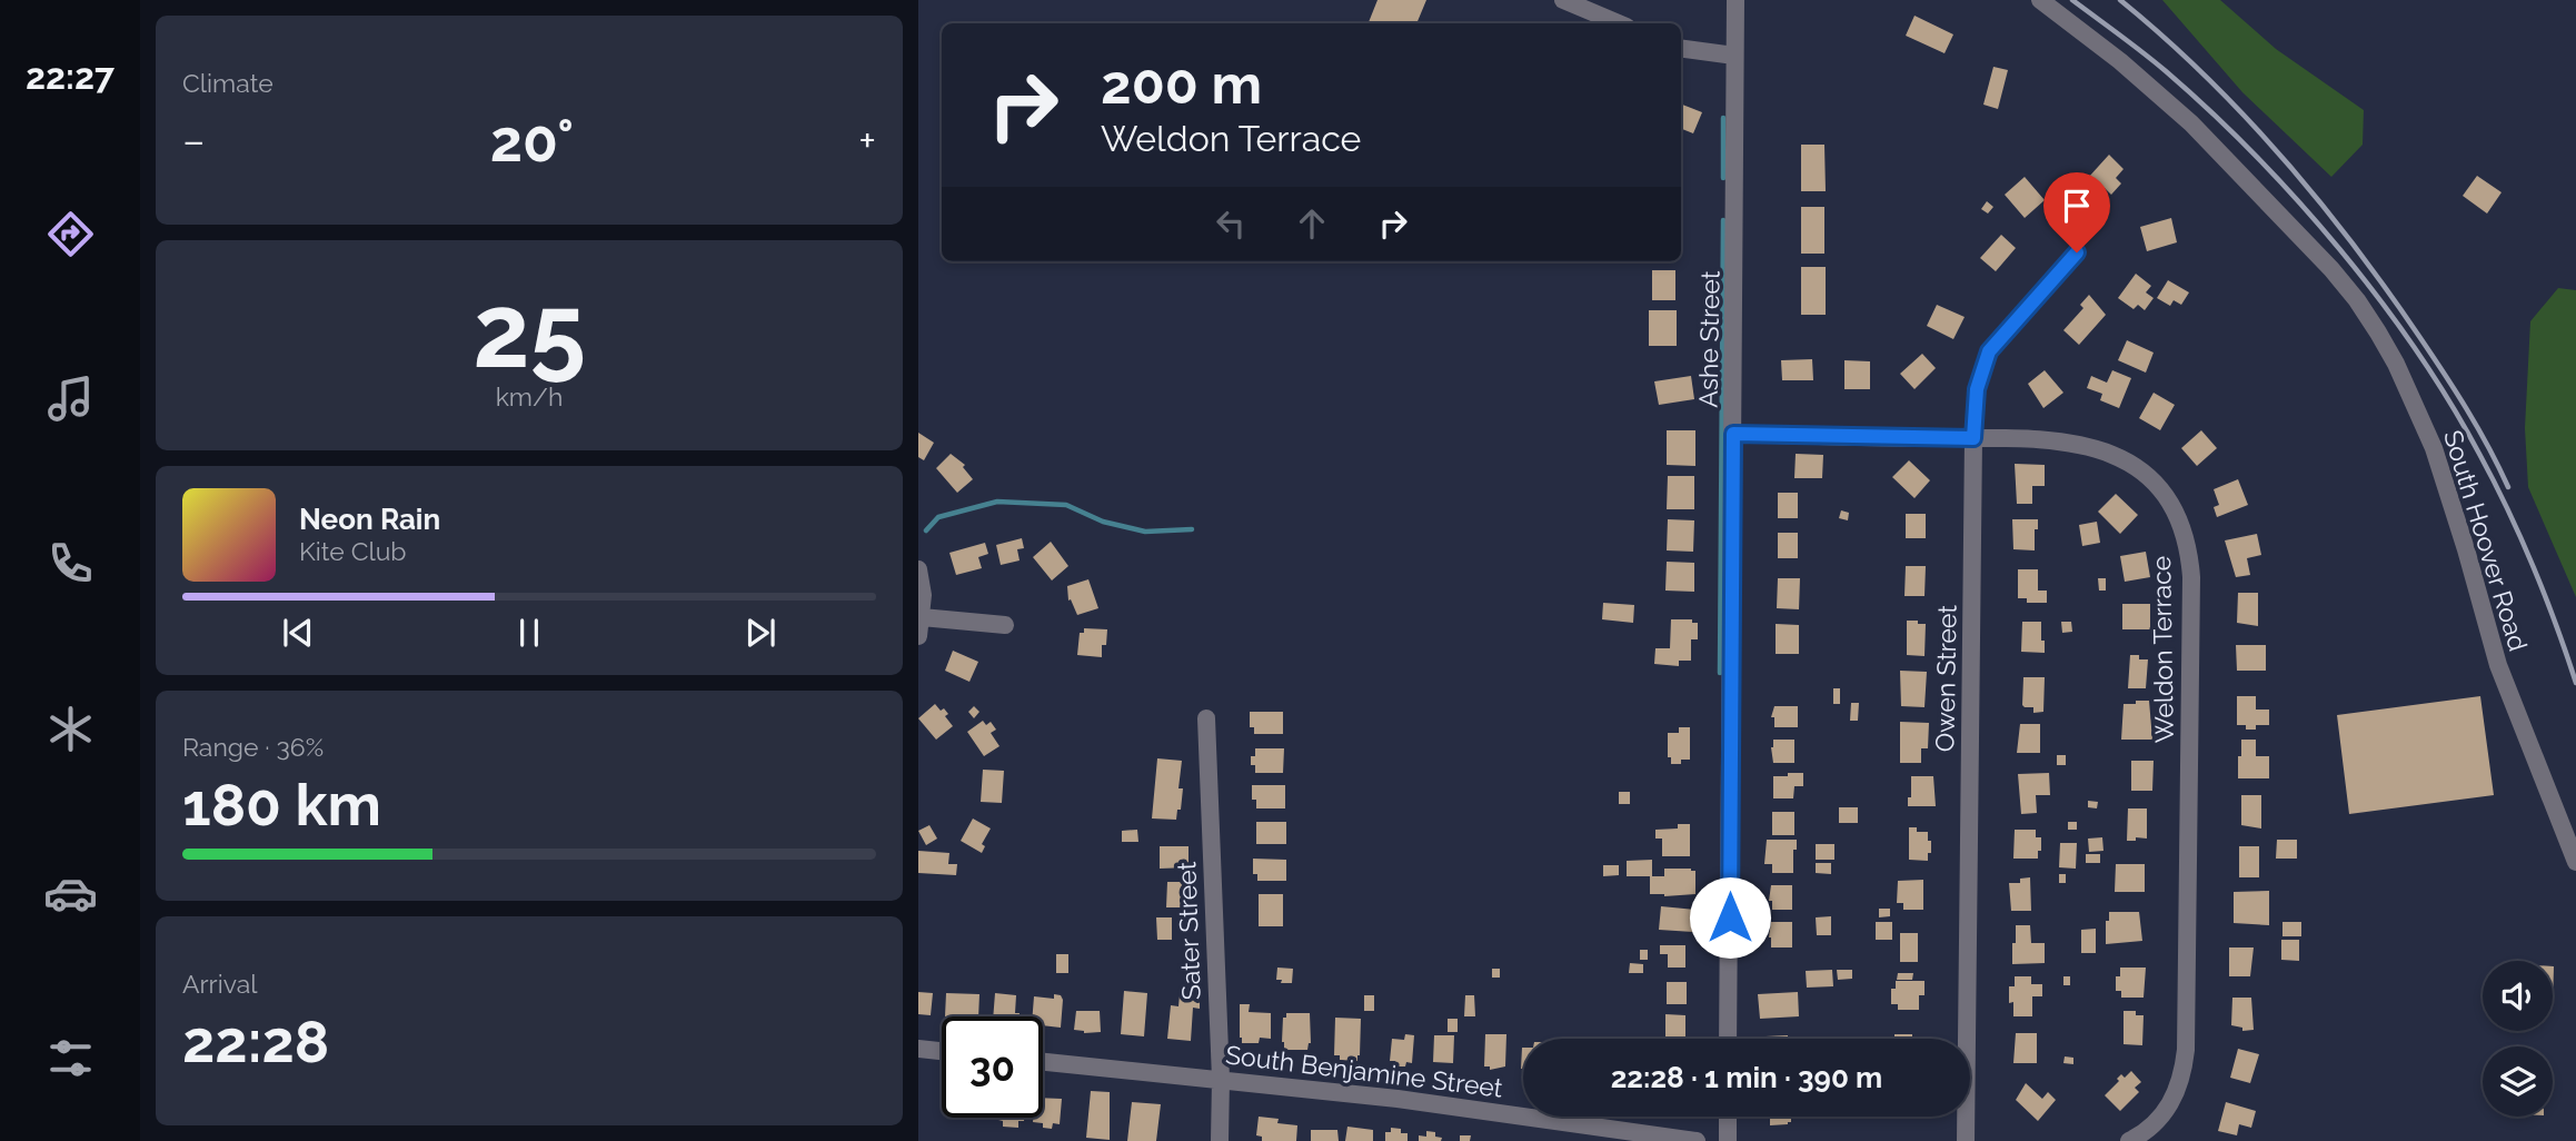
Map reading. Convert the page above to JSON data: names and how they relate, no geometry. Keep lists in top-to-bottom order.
{
  "streets": {
    "street": [
      "Ashe Street",
      "South Hoover Road",
      "Weldon Terrace",
      "Owen Street",
      "Sater Street",
      "South Benjamine Street"
    ]
  },
  "crossings": [
    ["Ashe Street", "Weldon Terrace"],
    ["Weldon Terrace", "Owen Street"],
    ["Sater Street", "South Benjamine Street"]
  ],
  "page": {
    "tabs": "22:27",
    "tile": [
      "Climate",
      ["25", "km/h"],
      ["Range · 36%", "180 km"],
      ["Arrival", "22:28"]
    ],
    "turn": ["200 m", "Weldon Terrace"],
    "heat": ["−", "20°", "+"],
    "song": ["Neon Rain", "Kite Club"],
    "limit": "30",
    "trip": "22:28 · 1 min · 390 m"
  }
}
